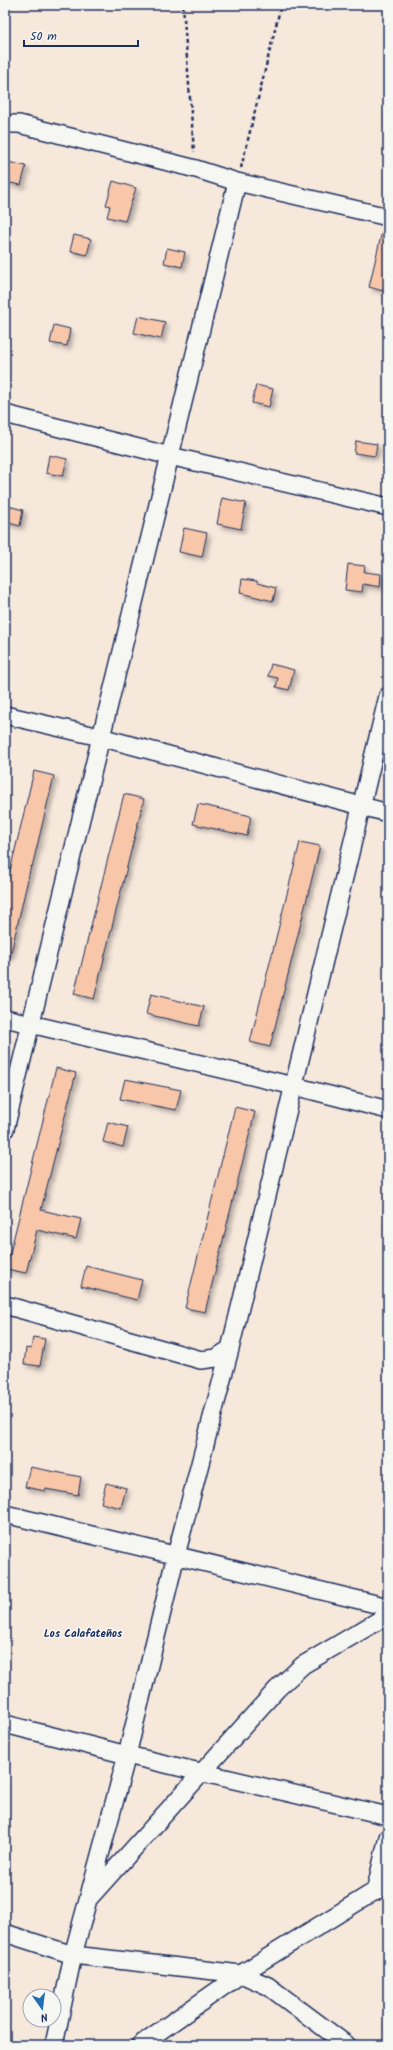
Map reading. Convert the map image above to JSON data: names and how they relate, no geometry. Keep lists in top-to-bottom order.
{
  "districts": ["Los Calafateños"],
  "scale_bar": "50 m",
  "north": "bottom"
}
